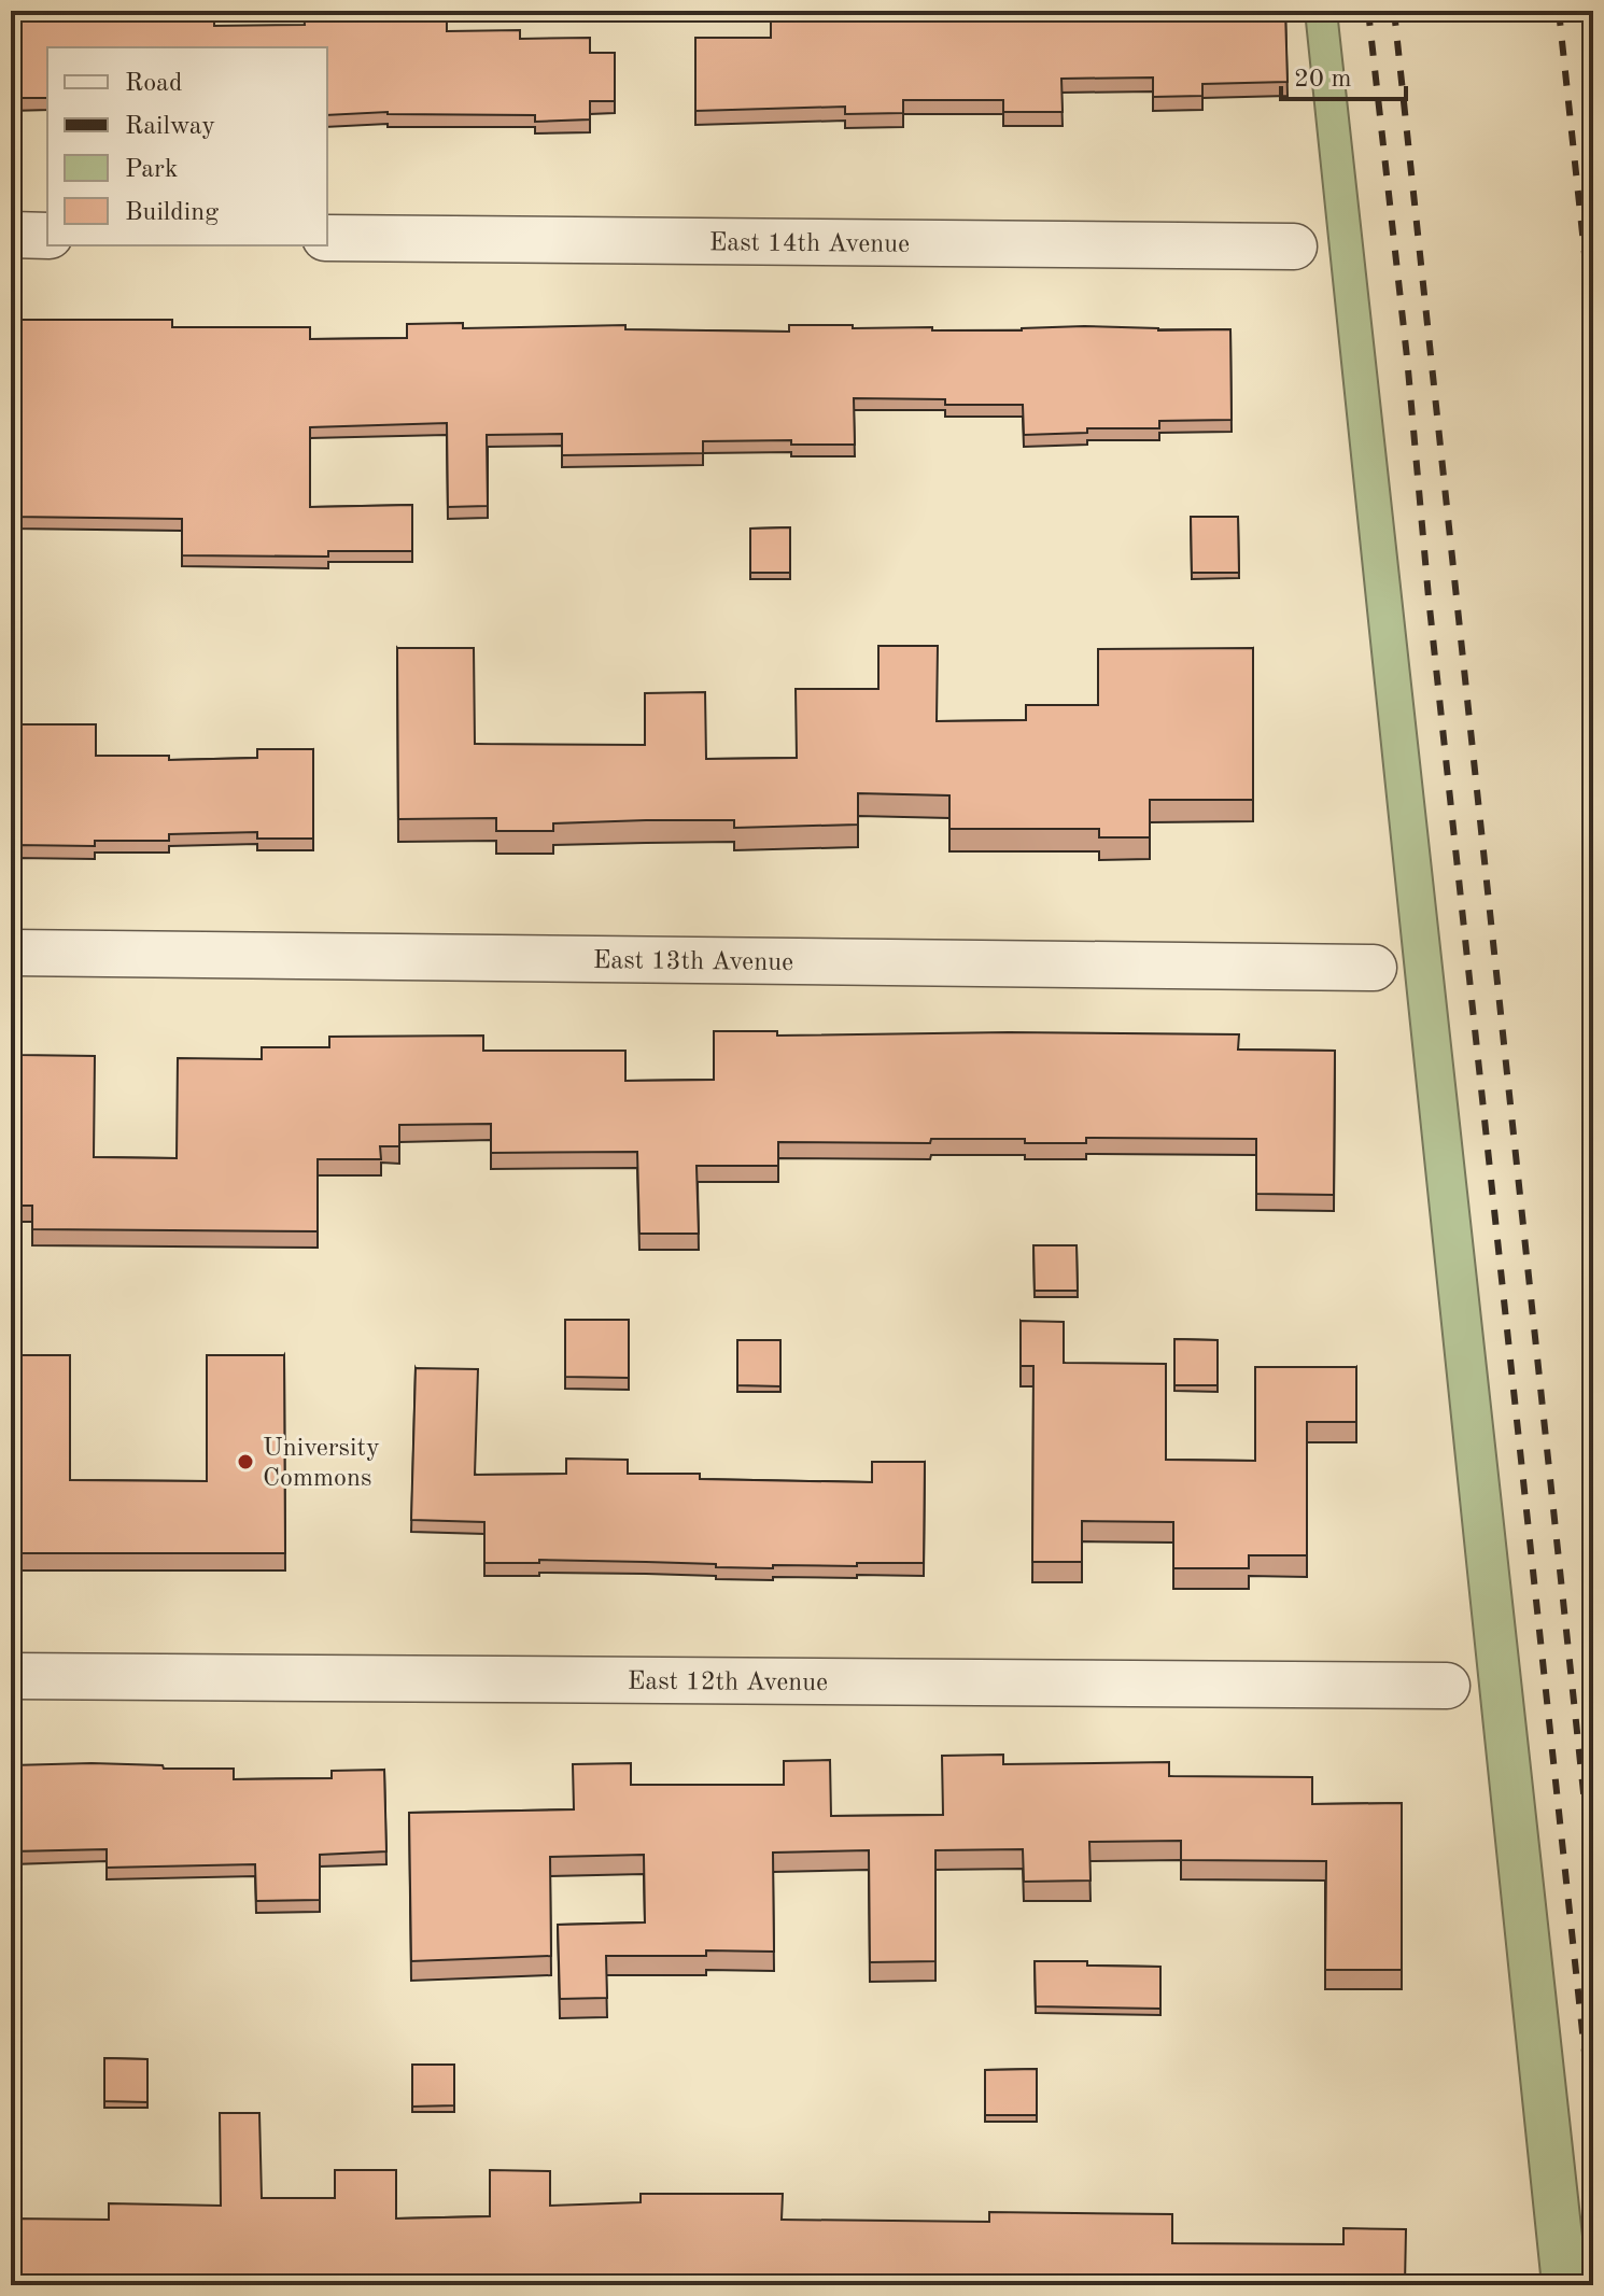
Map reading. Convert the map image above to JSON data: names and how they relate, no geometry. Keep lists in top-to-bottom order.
{
  "streets": {
    "street": ["East 14th Avenue", "East 13th Avenue", "East 12th Avenue"]
  },
  "places": ["University Commons"],
  "legend": [
    "Road",
    "Railway",
    "Park",
    "Building"
  ],
  "scale_bar": "20 m"
}
